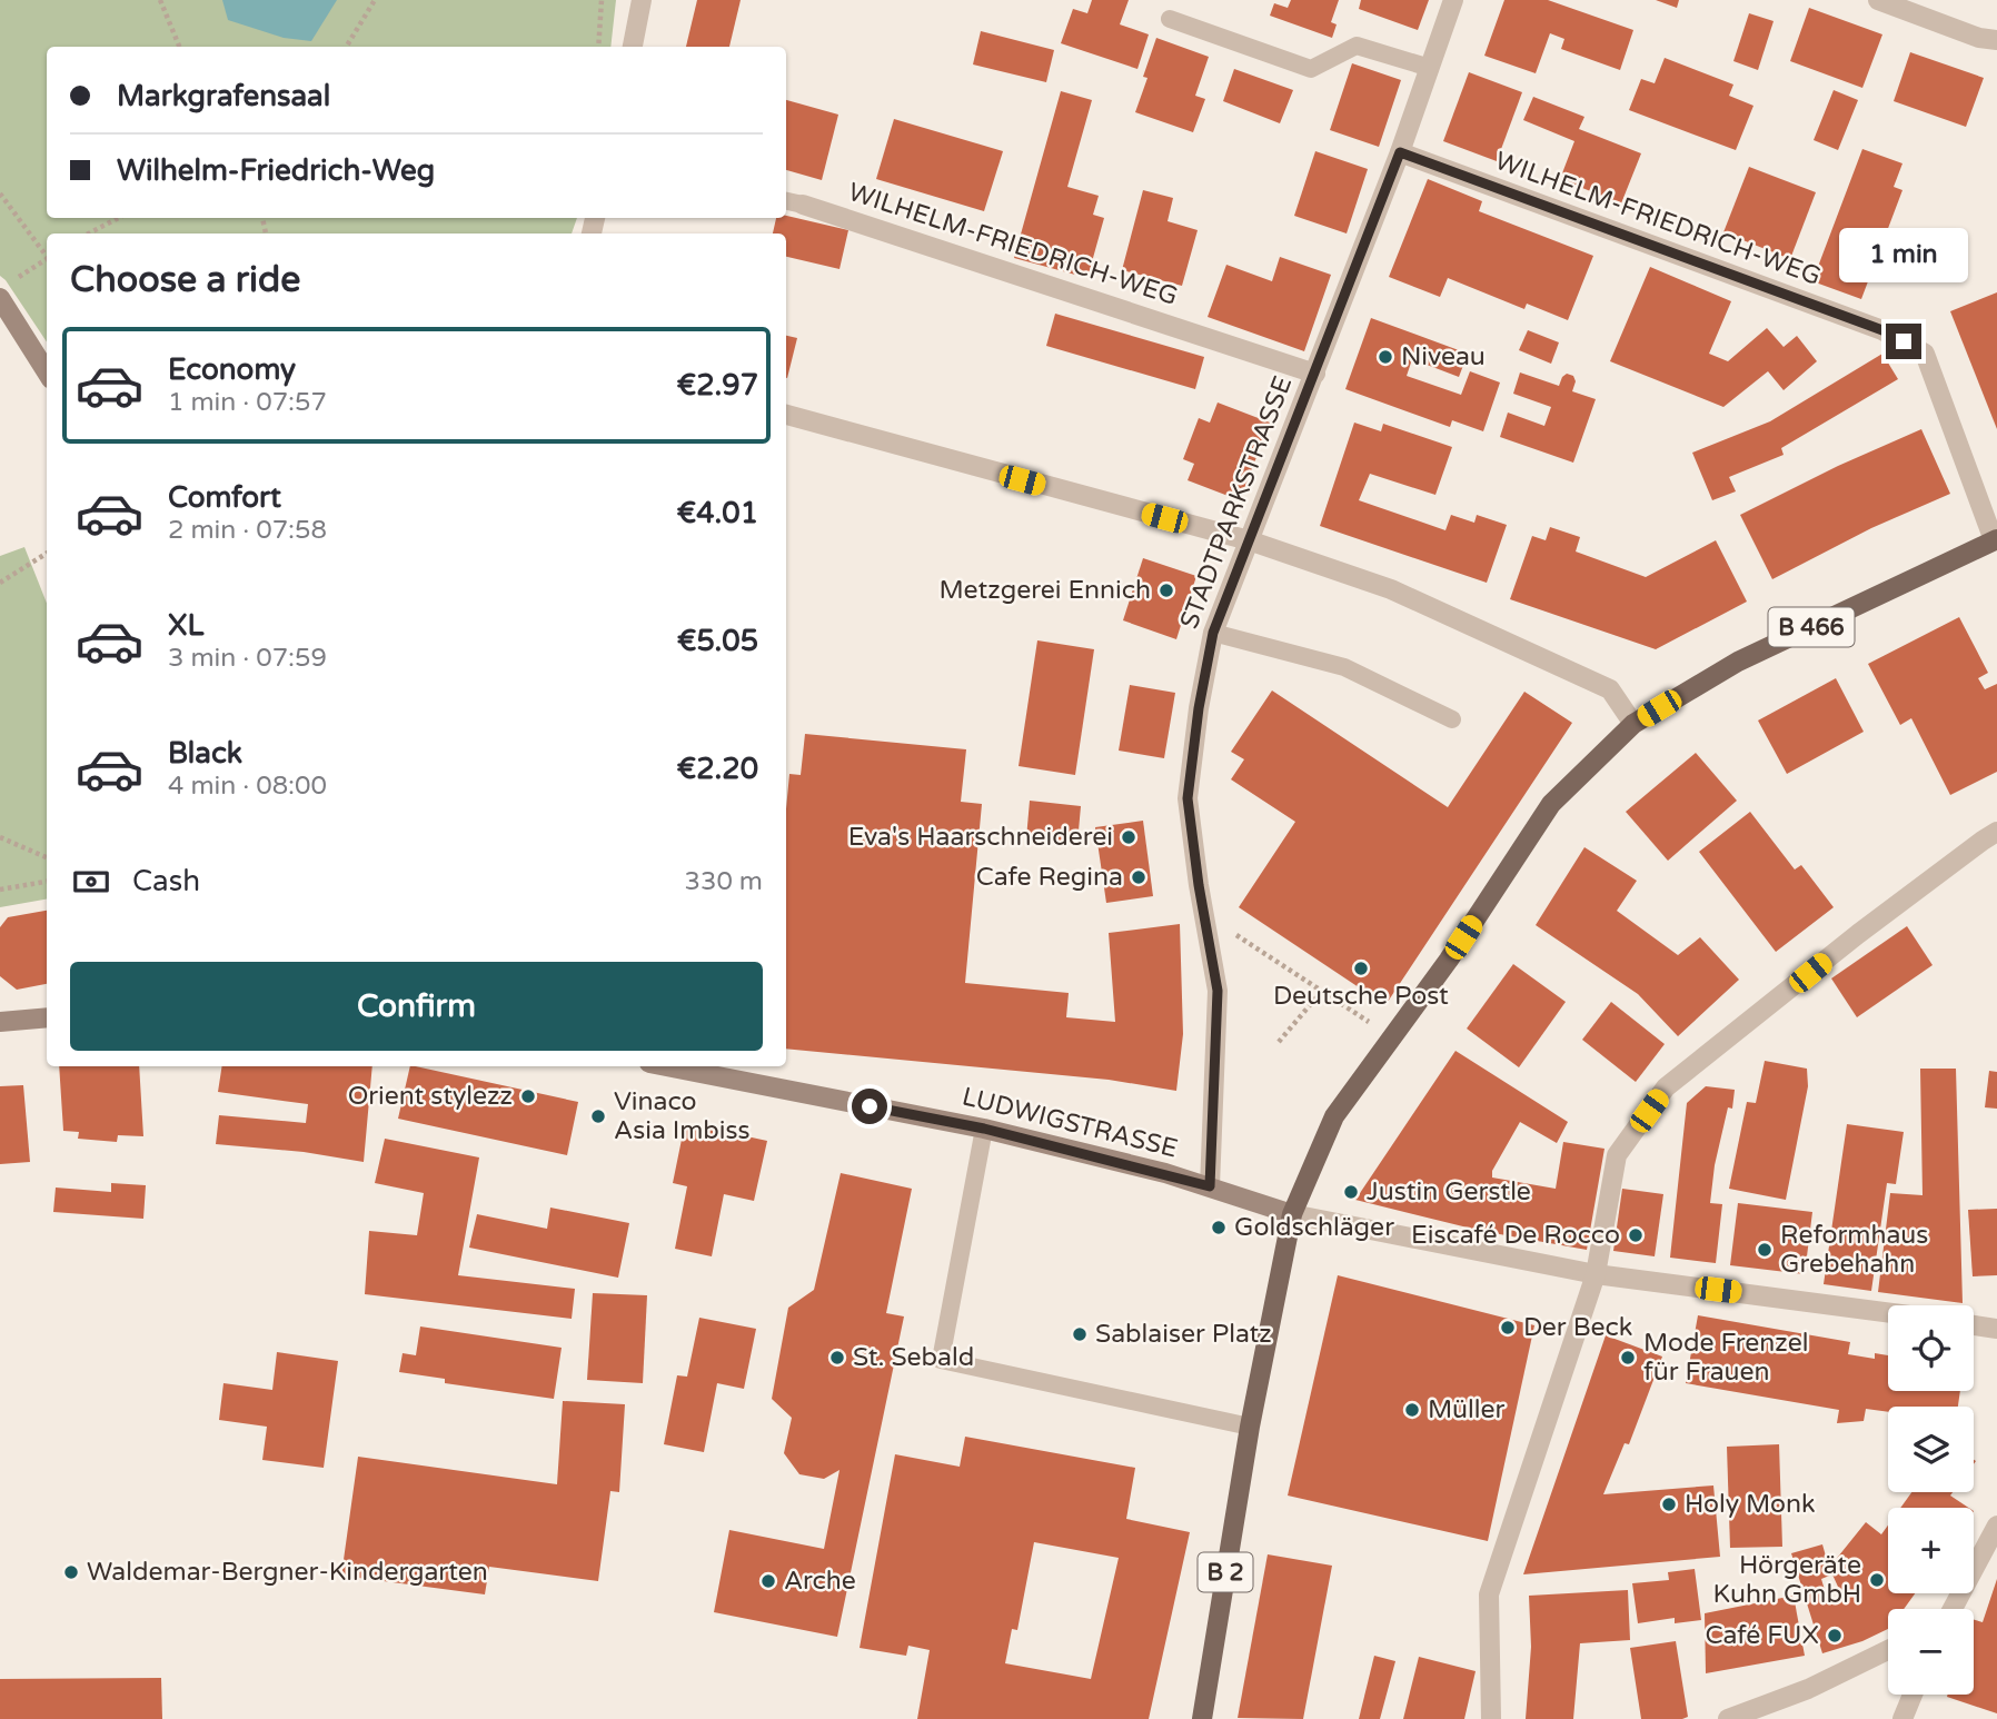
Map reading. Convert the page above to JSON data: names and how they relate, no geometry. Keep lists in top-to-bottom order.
{
  "streets": {
    "main road": ["B 466", "LUDWIGSTRASSE", "B 2"],
    "street": ["WILHELM-FRIEDRICH-WEG", "STADTPARKSTRASSE"]
  },
  "crossings": [
    ["WILHELM-FRIEDRICH-WEG", "STADTPARKSTRASSE"],
    ["WILHELM-FRIEDRICH-WEG", "B 466"],
    ["STADTPARKSTRASSE", "LUDWIGSTRASSE"],
    ["B 466", "LUDWIGSTRASSE"],
    ["B 466", "B 2"],
    ["LUDWIGSTRASSE", "B 2"]
  ],
  "places": [
    "Niveau",
    "Metzgerei Ennich",
    "Eva's Haarschneiderei",
    "Cafe Regina",
    "Deutsche Post",
    "Orient stylezz",
    "Vinaco Asia Imbiss",
    "Justin Gerstle",
    "Goldschläger",
    "Eiscafé De Rocco",
    "Reformhaus Grebehahn",
    "Der Beck",
    "Sablaiser Platz",
    "St. Sebald",
    "Mode Frenzel für Frauen",
    "Müller",
    "Holy Monk",
    "Waldemar-Bergner-Kindergarten",
    "Hörgeräte Kuhn GmbH",
    "Arche",
    "Café FUX"
  ],
  "page": {
    "banner": ["Markgrafensaal", "Wilhelm-Friedrich-Weg"],
    "bubble": "1 min",
    "heading": "Choose a ride",
    "list": [
      {
        "name": "Economy",
        "note": "1 min · 07:57",
        "value": "€2.97"
      },
      {
        "name": "Comfort",
        "note": "2 min · 07:58",
        "value": "€4.01"
      },
      {
        "name": "XL",
        "note": "3 min · 07:59",
        "value": "€5.05"
      },
      {
        "name": "Black",
        "note": "4 min · 08:00",
        "value": "€2.20"
      }
    ],
    "pay": ["Cash", "330 m"],
    "buttons": "Confirm",
    "map_buttons": ["+", "−"]
  }
}
